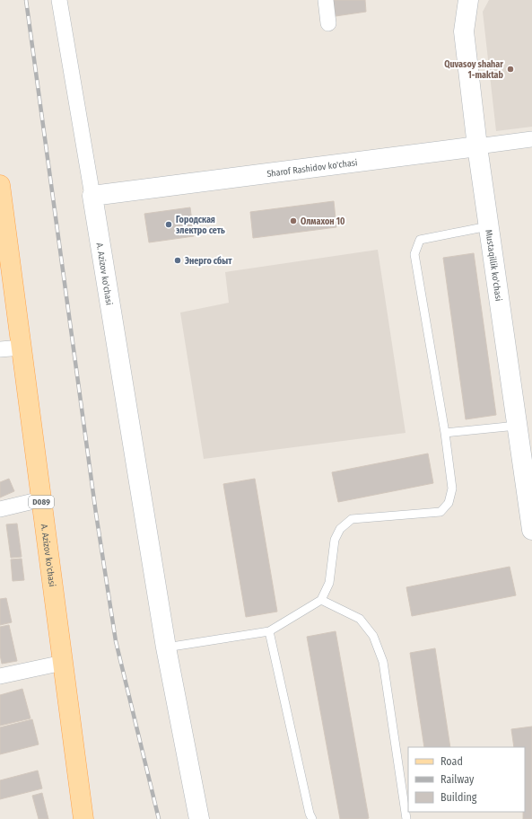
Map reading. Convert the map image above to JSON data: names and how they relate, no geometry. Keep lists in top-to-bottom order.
{
  "streets": {
    "main road": ["A. Azizov ko'chasi", "D089"],
    "street": ["Sharof Rashidov ko'chasi", "Mustaqillik ko'chasi"]
  },
  "crossings": [
    ["Sharof Rashidov ko'chasi", "Mustaqillik ko'chasi"],
    ["Sharof Rashidov ko'chasi", "A. Azizov ko'chasi"]
  ],
  "places": [
    "Quvasoy shahar 1-maktab",
    "Олмахон 10",
    "Городская электро сеть",
    "Энерго сбыт"
  ],
  "legend": ["Road", "Railway", "Building"]
}
